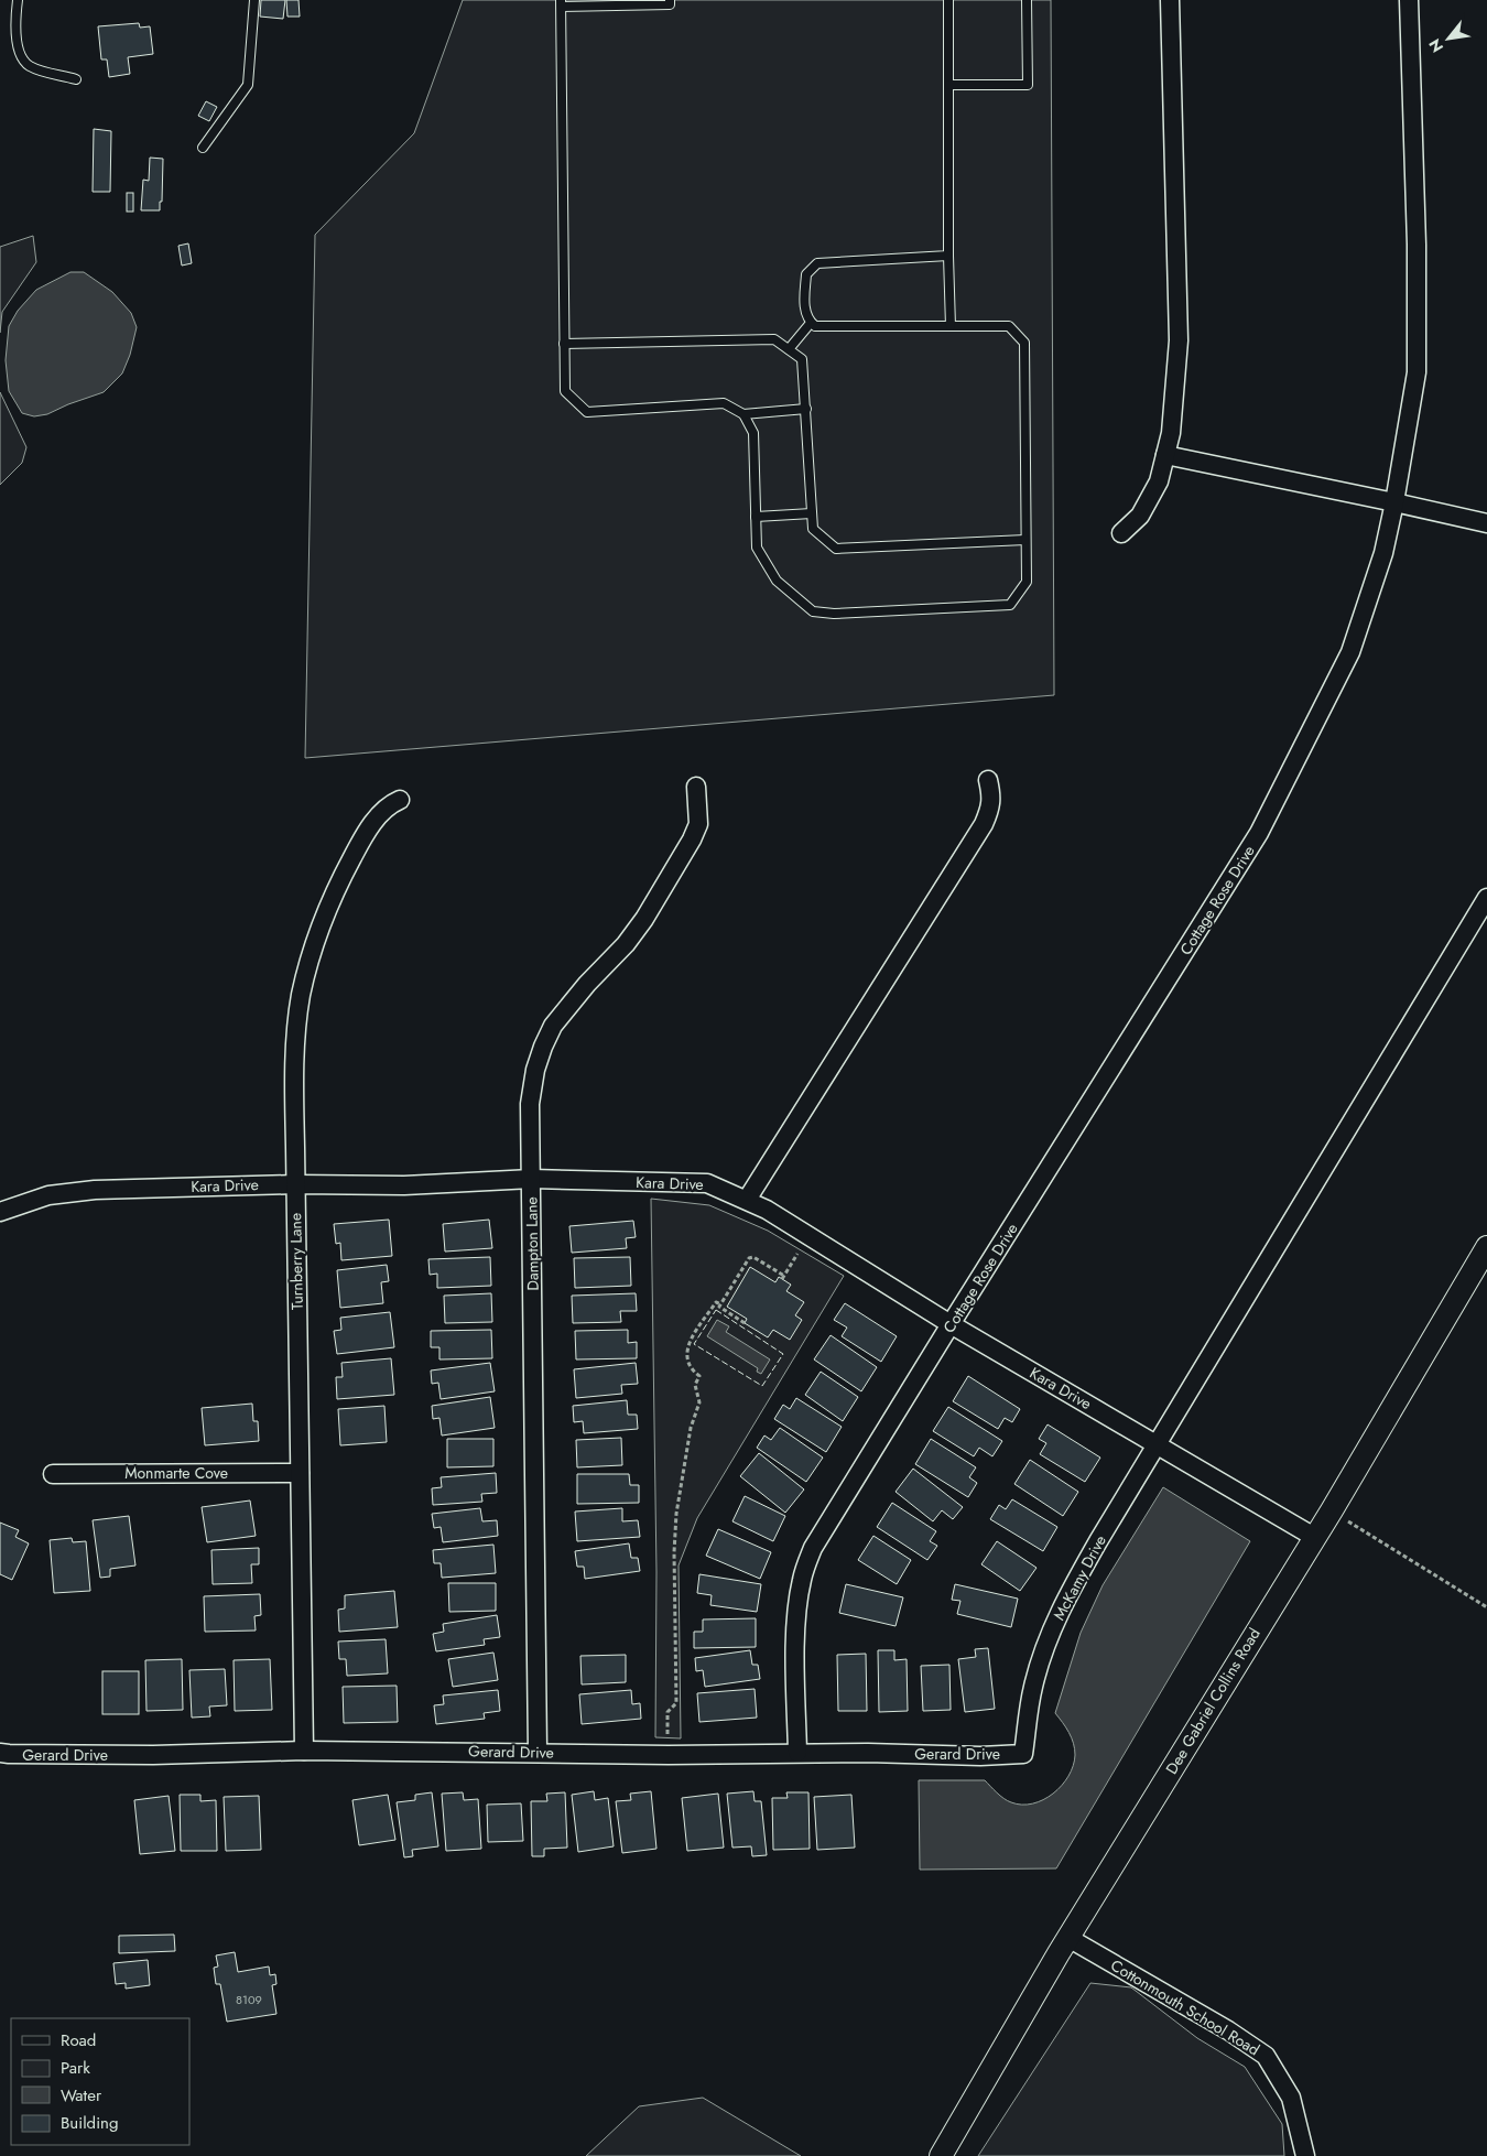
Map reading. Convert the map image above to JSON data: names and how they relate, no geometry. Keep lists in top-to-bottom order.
{
  "streets": {
    "street": [
      "Cottage Rose Drive",
      "Kara Drive",
      "Dampton Lane",
      "Turnberry Lane",
      "Monmarte Cove",
      "McKamy Drive",
      "Dee Gabriel Collins Road",
      "Gerard Drive",
      "Cottonmouth School Road"
    ]
  },
  "crossings": [
    ["Cottage Rose Drive", "Kara Drive"],
    ["Cottage Rose Drive", "Gerard Drive"],
    ["Kara Drive", "Dampton Lane"],
    ["Kara Drive", "Turnberry Lane"],
    ["Kara Drive", "McKamy Drive"],
    ["Kara Drive", "Dee Gabriel Collins Road"],
    ["Dampton Lane", "Gerard Drive"],
    ["Turnberry Lane", "Monmarte Cove"],
    ["Turnberry Lane", "Gerard Drive"],
    ["McKamy Drive", "Gerard Drive"],
    ["Dee Gabriel Collins Road", "Cottonmouth School Road"]
  ],
  "house_numbers": ["8109"],
  "legend": [
    "Road",
    "Park",
    "Water",
    "Building"
  ],
  "north": "bottom left"
}
